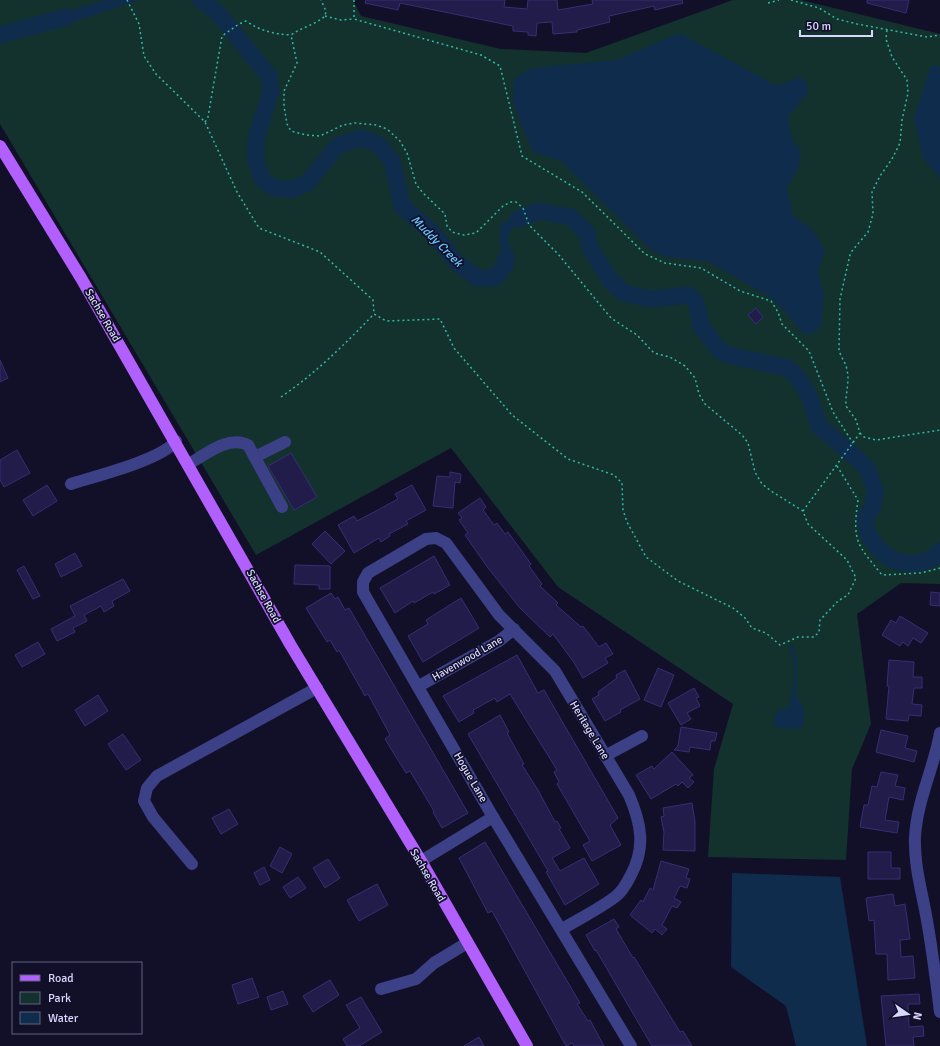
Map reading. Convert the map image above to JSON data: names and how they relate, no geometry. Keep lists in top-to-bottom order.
{
  "streets": {
    "main road": ["Sachse Road"],
    "street": ["Havenwood Lane", "Heritage Lane", "Hogue Lane"]
  },
  "crossings": [
    ["Havenwood Lane", "Heritage Lane"],
    ["Havenwood Lane", "Hogue Lane"],
    ["Heritage Lane", "Hogue Lane"]
  ],
  "water": ["Muddy Creek"],
  "legend": ["Road", "Park", "Water"],
  "scale_bar": "50 m",
  "north": "right"
}
